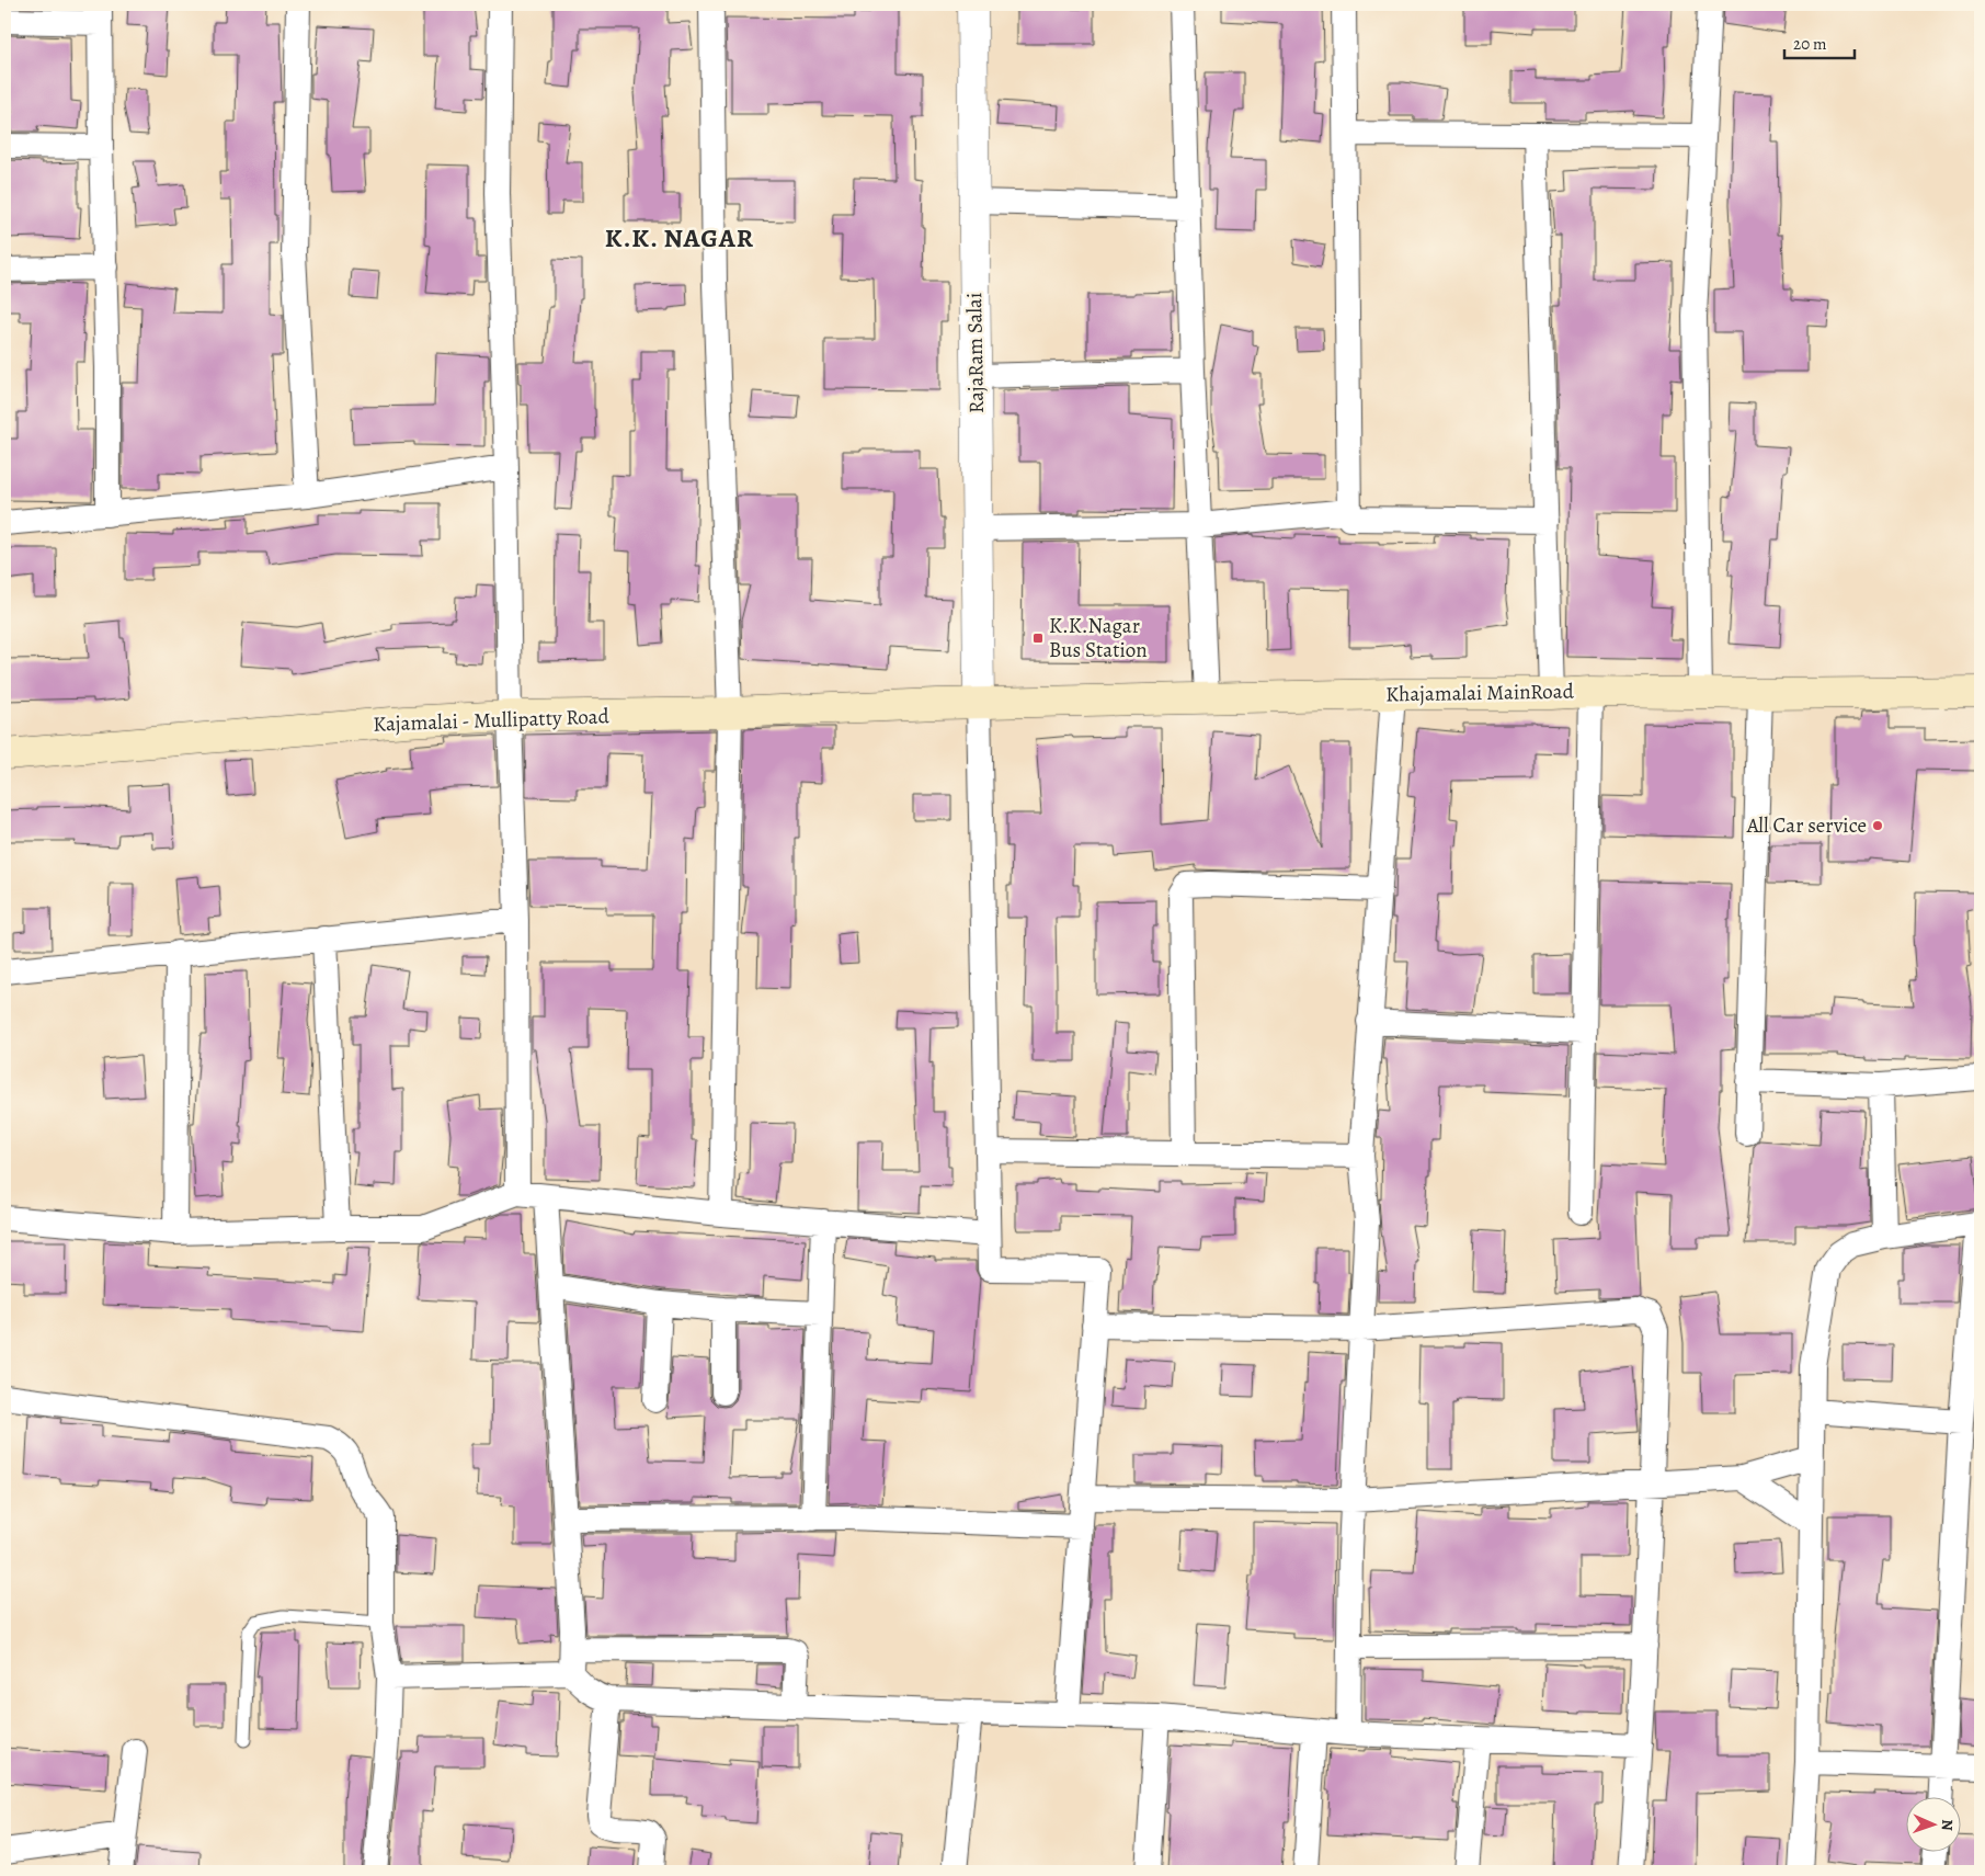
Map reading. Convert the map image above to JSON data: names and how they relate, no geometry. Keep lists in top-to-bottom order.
{
  "streets": {
    "main road": ["Khajamalai MainRoad", "Kajamalai - Mullipatty Road"],
    "street": ["RajaRam Salai"]
  },
  "crossings": [
    ["RajaRam Salai", "Khajamalai MainRoad"],
    ["RajaRam Salai", "Kajamalai - Mullipatty Road"],
    ["Khajamalai MainRoad", "Kajamalai - Mullipatty Road"]
  ],
  "districts": ["K.K. NAGAR"],
  "places": {
    "transit": ["K.K.Nagar Bus Station"],
    "other": ["All Car service"]
  },
  "scale_bar": "20 m",
  "north": "right"
}
